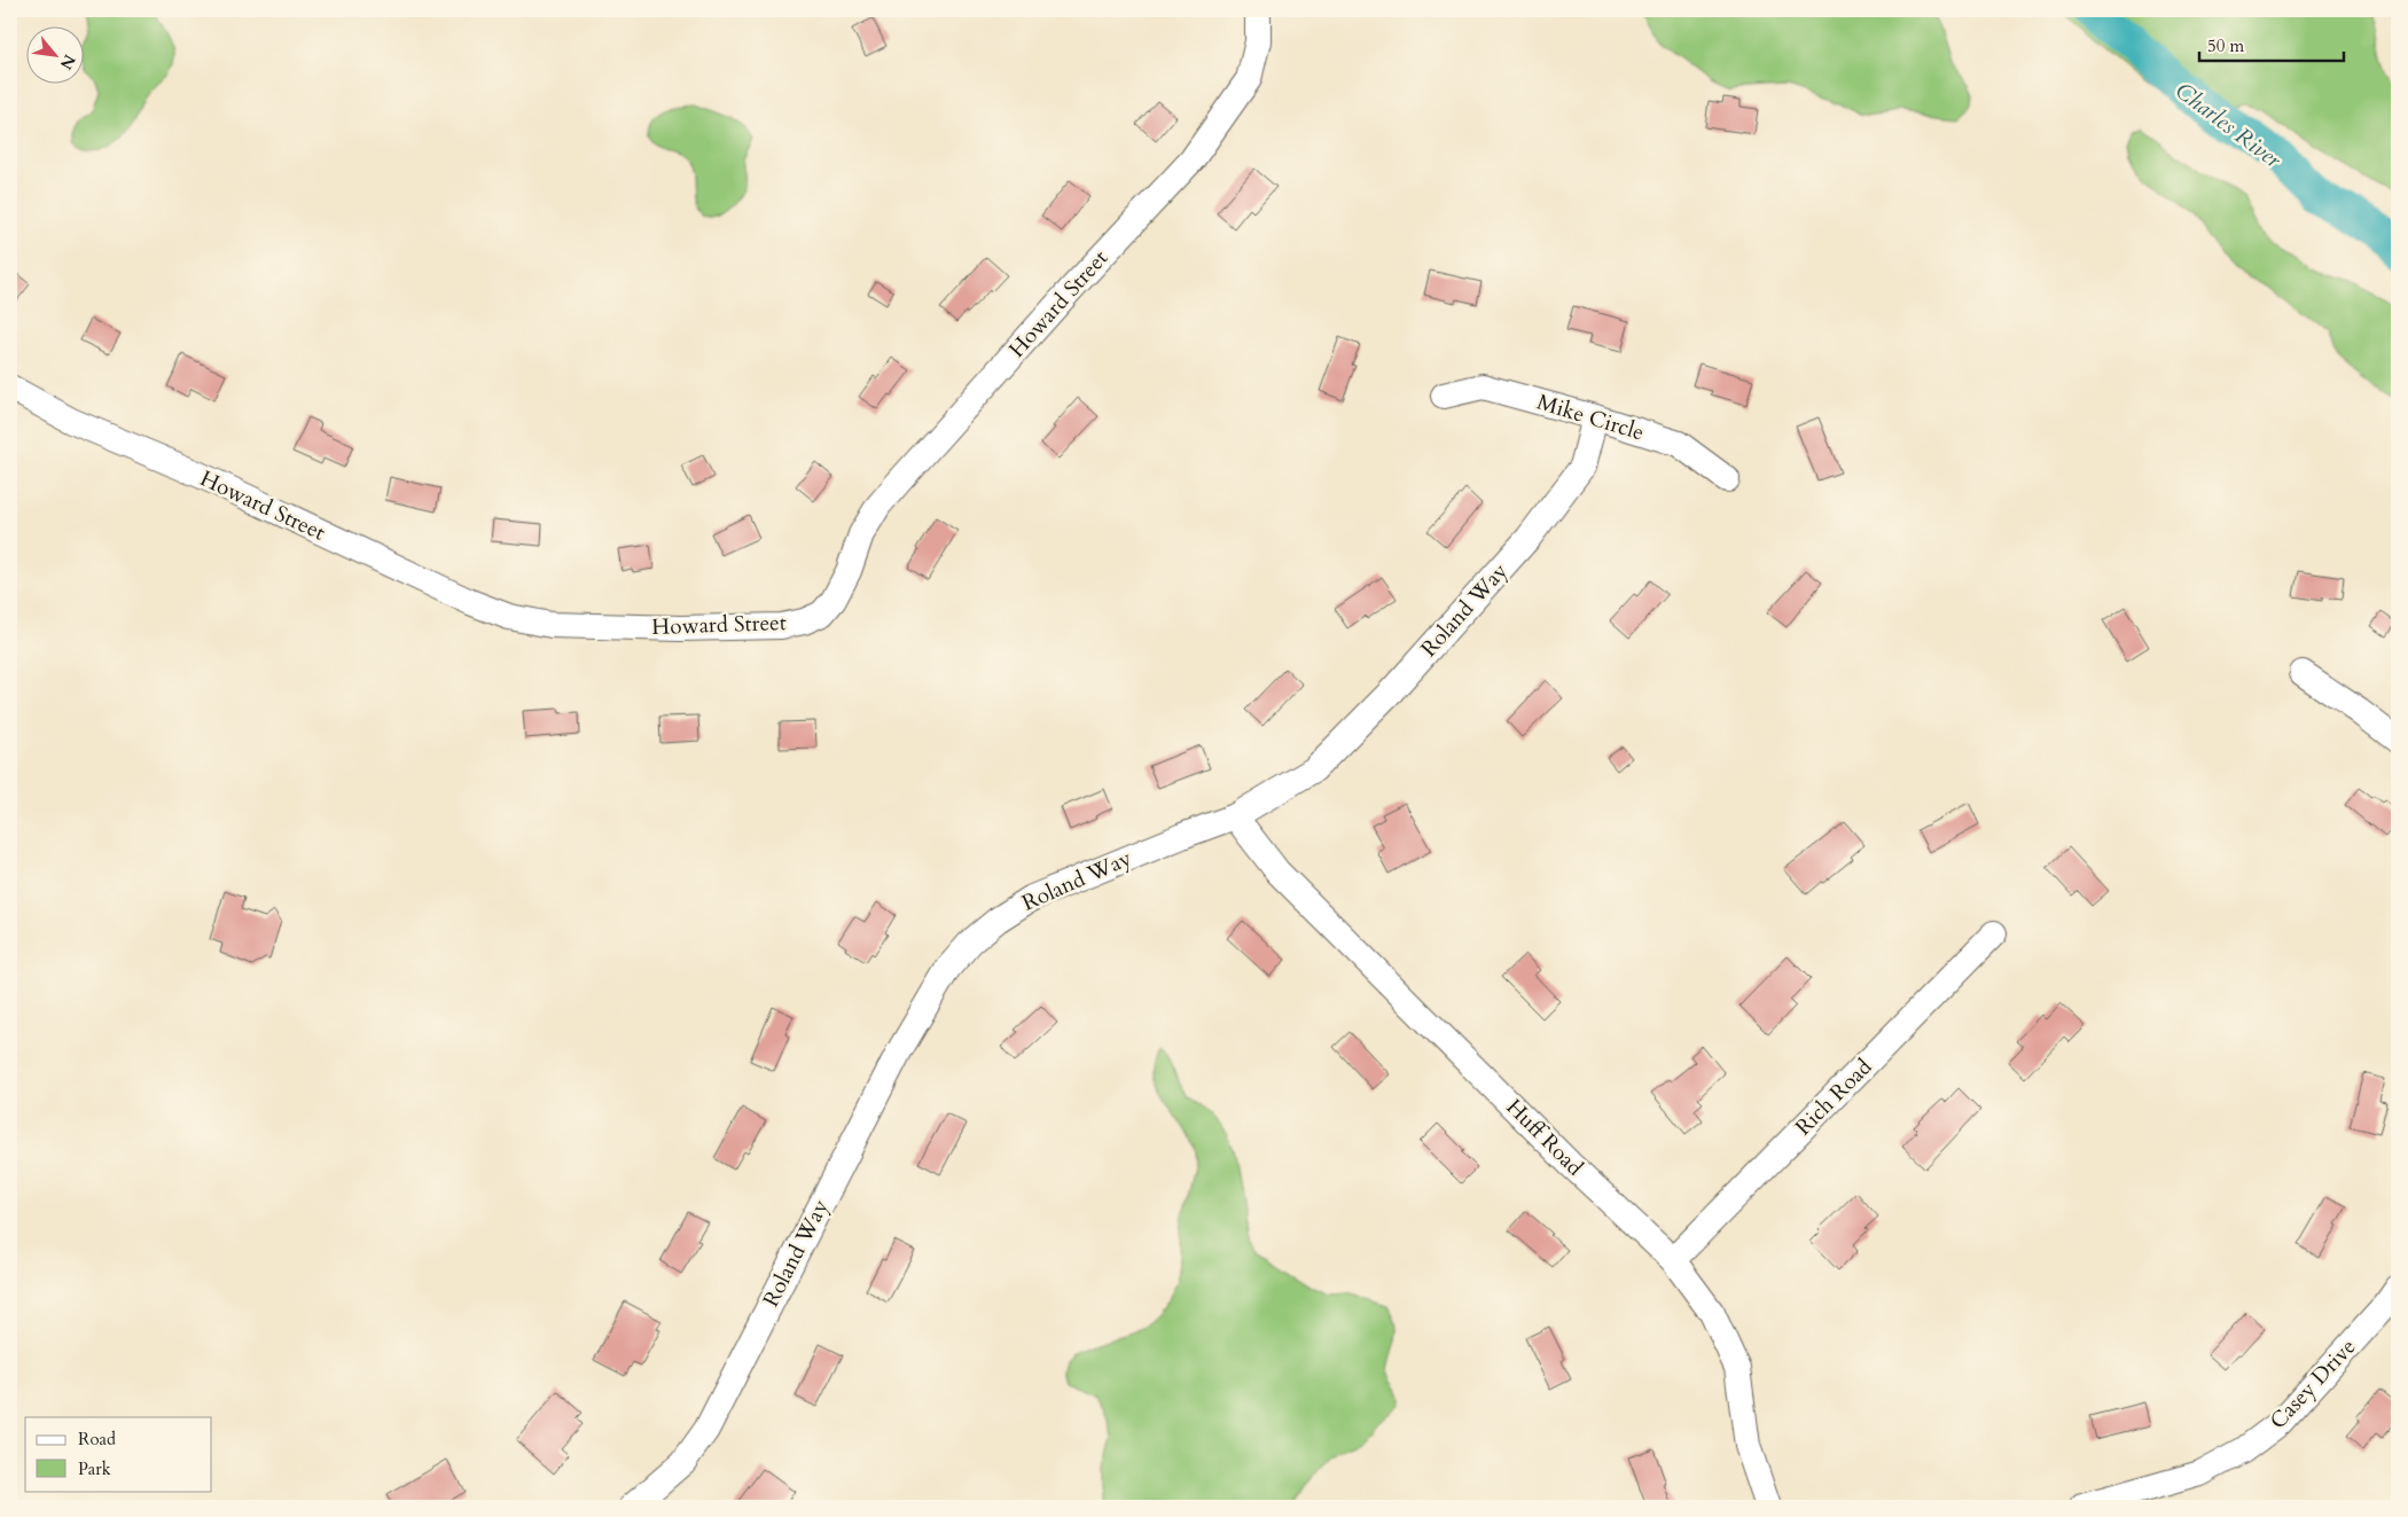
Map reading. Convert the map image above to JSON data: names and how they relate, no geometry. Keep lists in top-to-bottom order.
{
  "streets": {
    "street": [
      "Howard Street",
      "Mike Circle",
      "Roland Way",
      "Rich Road",
      "Huff Road",
      "Casey Drive"
    ]
  },
  "crossings": [
    ["Mike Circle", "Roland Way"],
    ["Roland Way", "Huff Road"],
    ["Rich Road", "Huff Road"]
  ],
  "water": ["Charles River"],
  "legend": ["Road", "Park"],
  "scale_bar": "50 m",
  "north": "bottom right"
}
